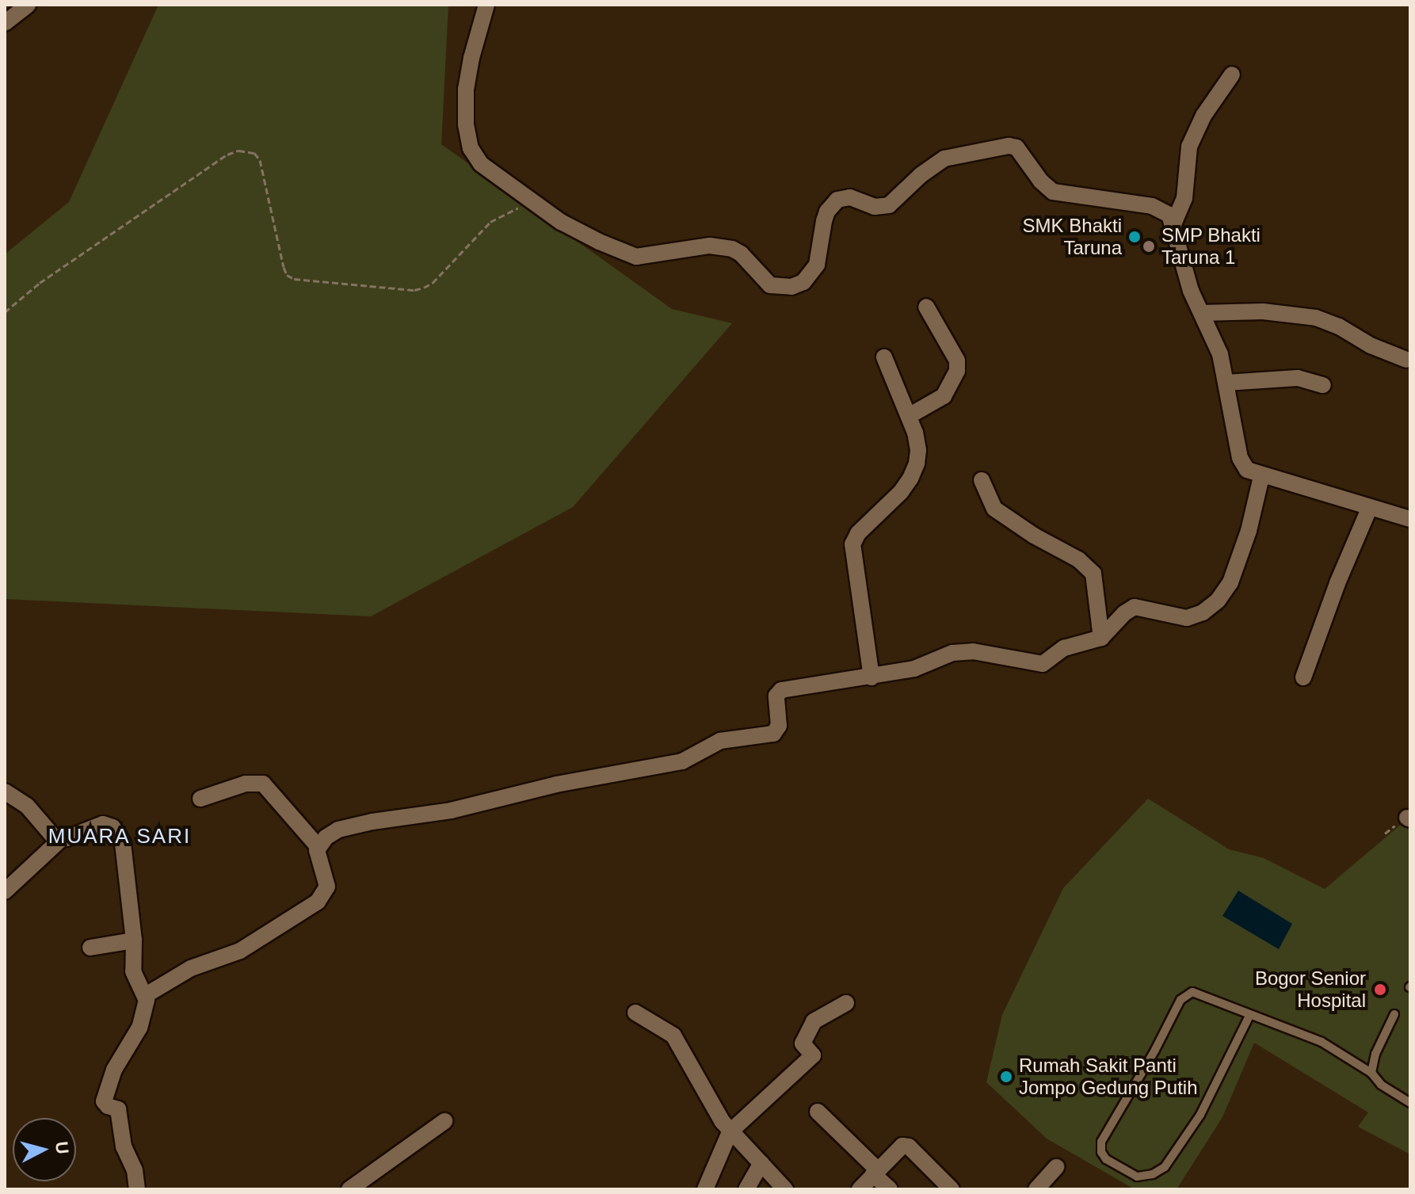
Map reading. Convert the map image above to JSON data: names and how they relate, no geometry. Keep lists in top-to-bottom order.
{
  "districts": ["MUARA SARI"],
  "places": [
    "SMK Bhakti Taruna",
    "SMP Bhakti Taruna 1",
    "Bogor Senior Hospital",
    "Rumah Sakit Panti Jompo Gedung Putih"
  ],
  "north": "right"
}
